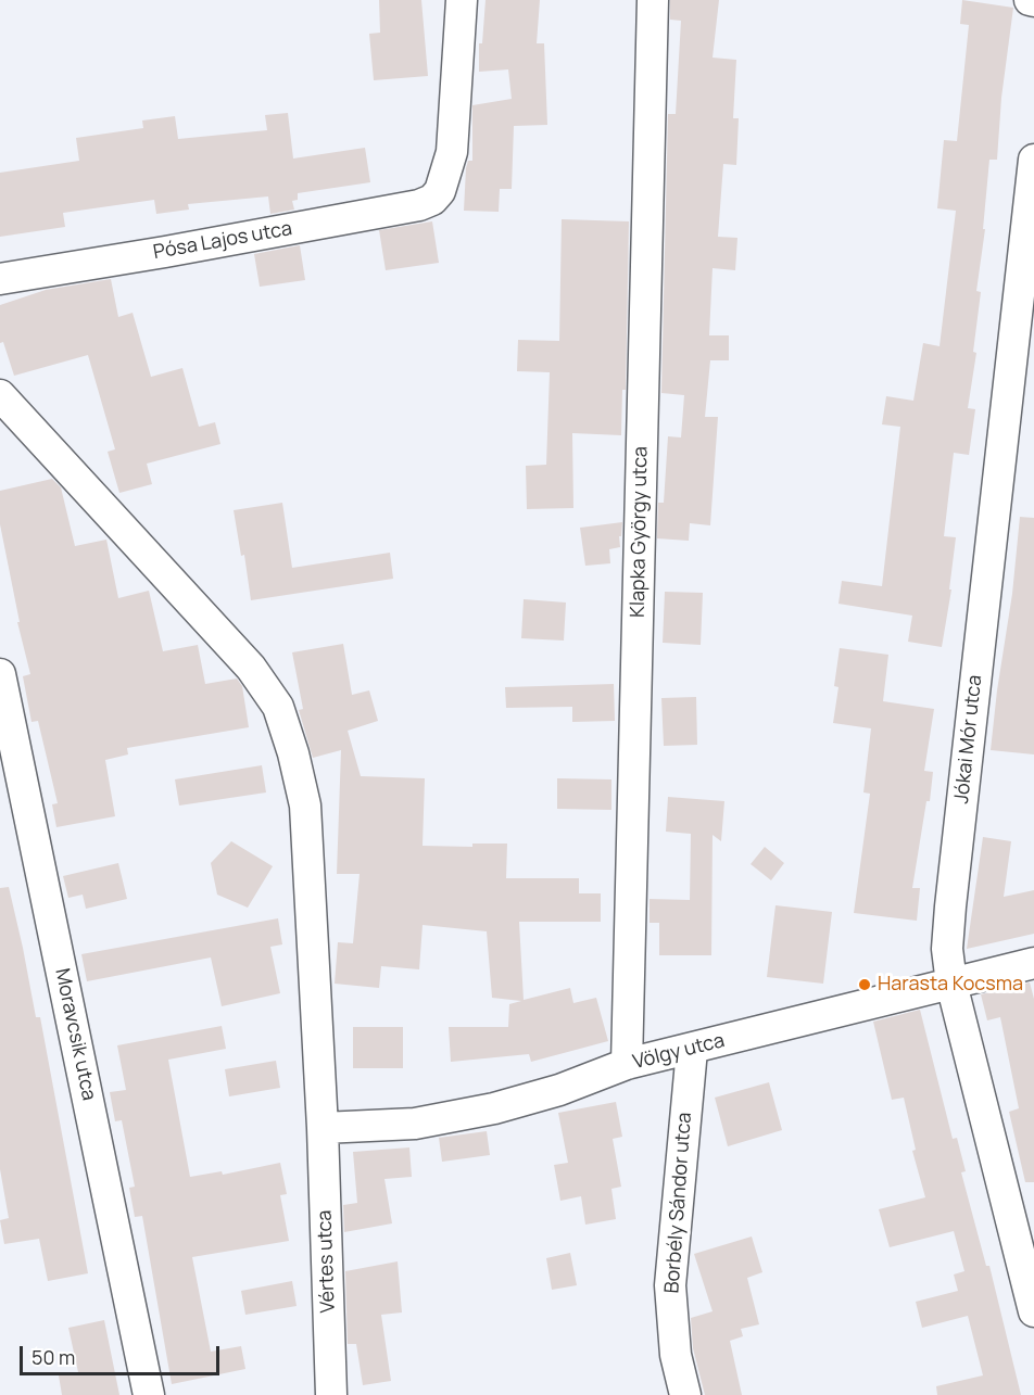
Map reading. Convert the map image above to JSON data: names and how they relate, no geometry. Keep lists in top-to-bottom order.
{
  "streets": {
    "street": [
      "Pósa Lajos utca",
      "Klapka György utca",
      "Jókai Mór utca",
      "Moravcsik utca",
      "Völgy utca",
      "Borbély Sándor utca",
      "Vértes utca"
    ]
  },
  "crossings": [
    ["Klapka György utca", "Völgy utca"],
    ["Jókai Mór utca", "Völgy utca"],
    ["Völgy utca", "Borbély Sándor utca"],
    ["Völgy utca", "Vértes utca"]
  ],
  "places": ["Harasta Kocsma"],
  "scale_bar": "50 m"
}
